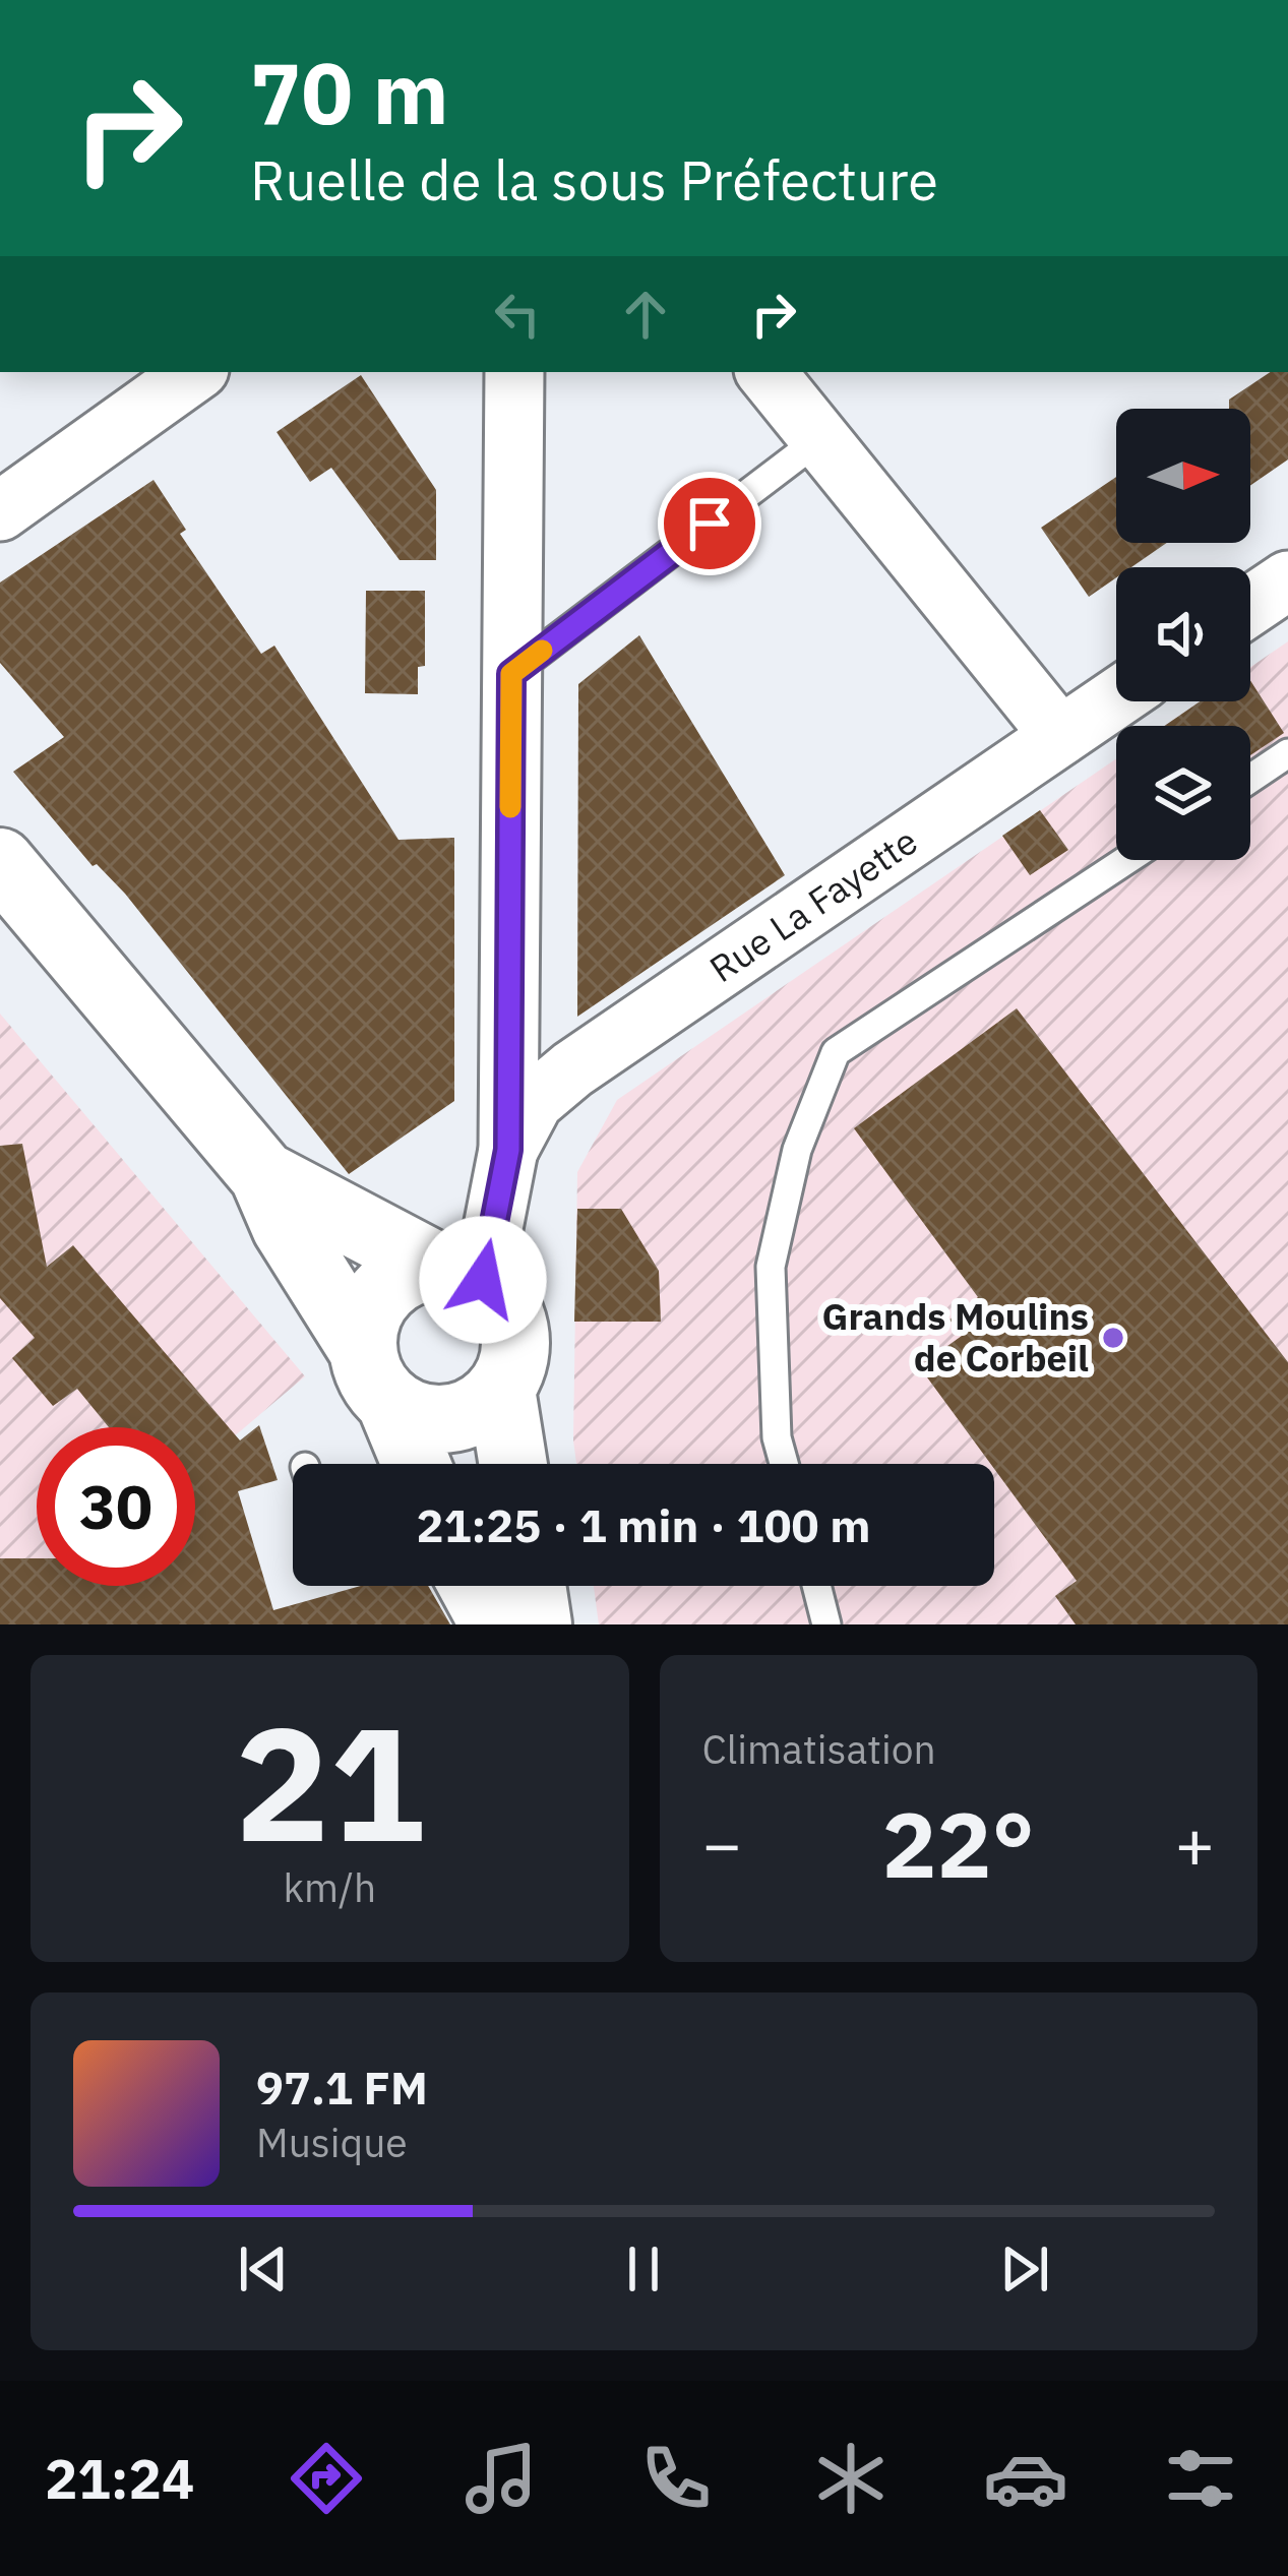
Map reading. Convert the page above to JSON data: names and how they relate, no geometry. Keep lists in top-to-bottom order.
{
  "streets": {
    "street": ["Rue La Fayette"]
  },
  "places": ["Grands Moulins de Corbeil"],
  "north": "right",
  "page": {
    "turn": ["70 m", "Ruelle de la sous Préfecture"],
    "limit": "30",
    "trip": "21:25 · 1 min · 100 m",
    "tile": [
      ["21", "km/h"],
      "Climatisation"
    ],
    "heat": ["−", "22°", "+"],
    "song": ["97.1 FM", "Musique"],
    "tabs": "21:24"
  }
}
